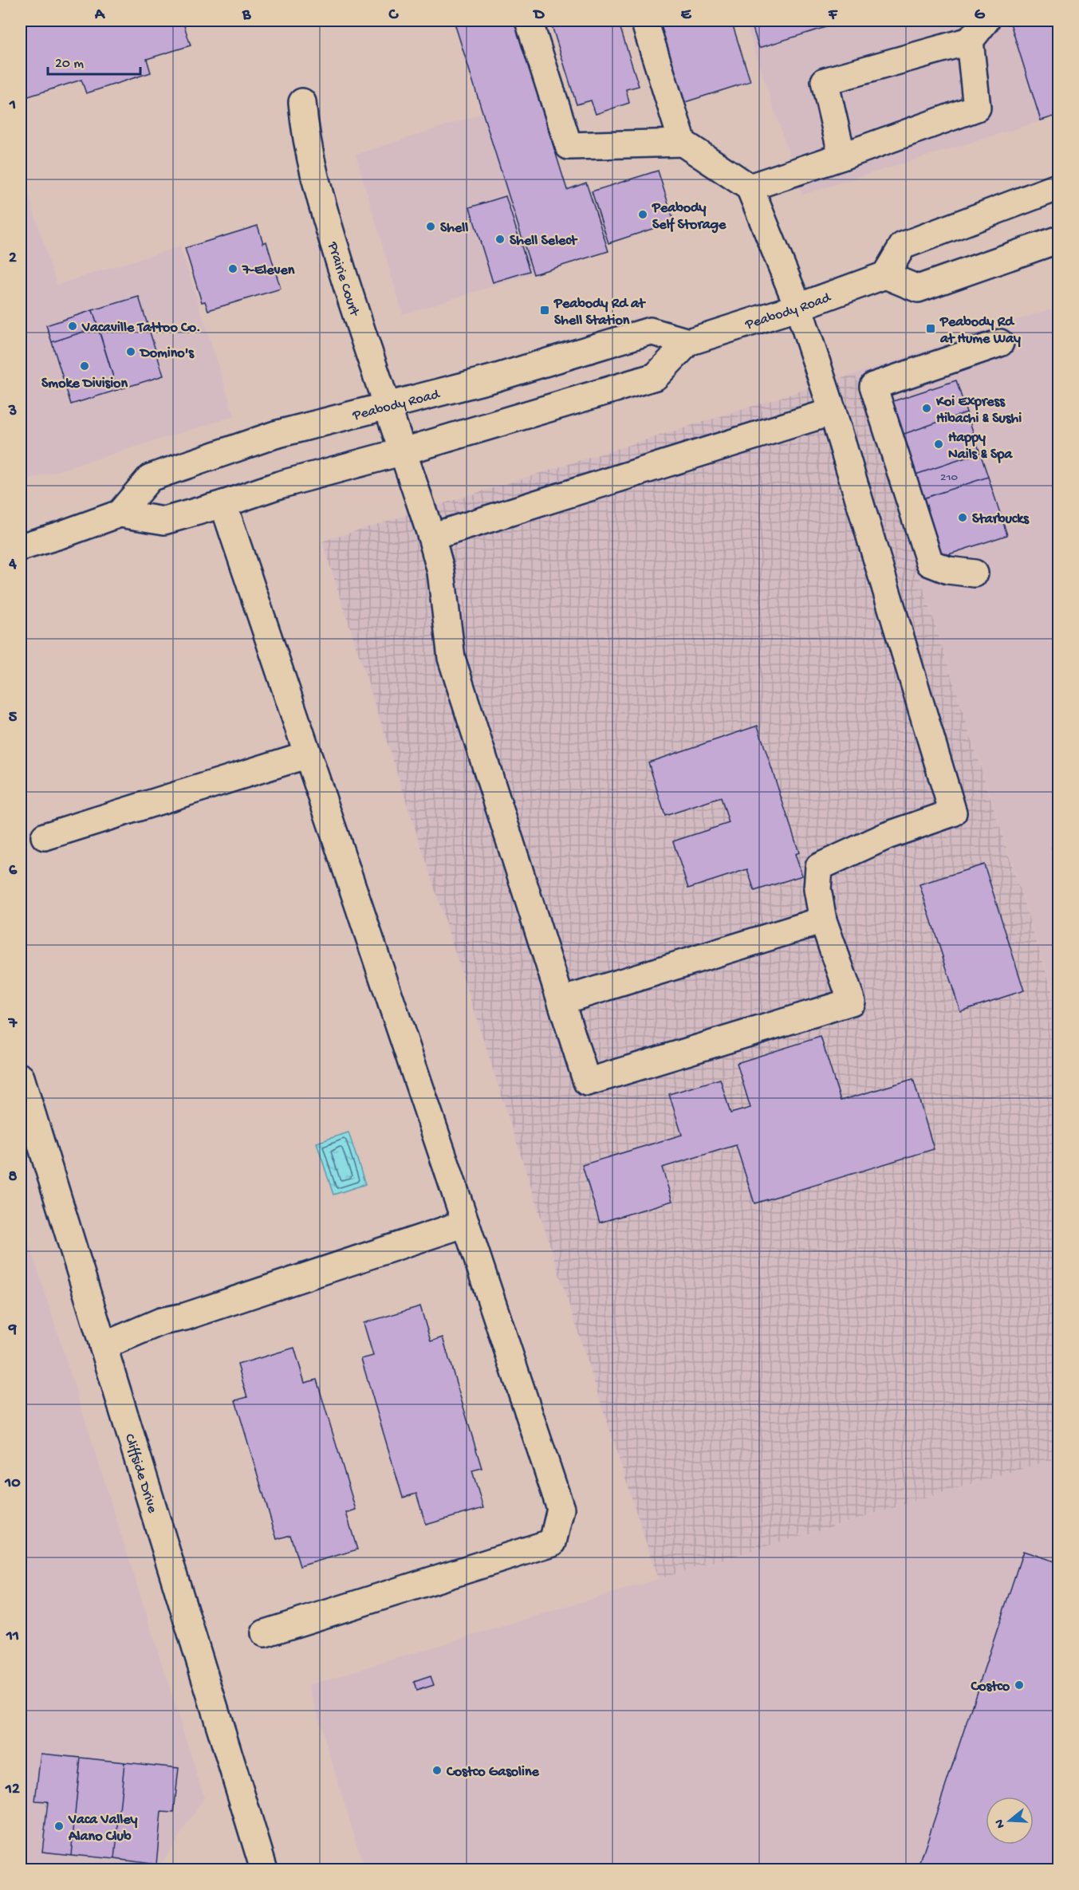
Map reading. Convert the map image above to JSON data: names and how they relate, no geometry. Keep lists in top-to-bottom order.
{
  "streets": {
    "main road": ["Prairie Court", "Peabody Road", "Cliffside Drive"]
  },
  "crossings": [
    ["Prairie Court", "Peabody Road"]
  ],
  "places": {
    "other": [
      "Peabody Self Storage",
      "Shell",
      "Shell Select",
      "7-Eleven",
      "Vacaville Tattoo Co.",
      "Domino's",
      "Smoke Division",
      "Koi Express Hibachi & Sushi",
      "Happy Nails & Spa",
      "Starbucks",
      "Costco",
      "Costco Gasoline",
      "Vaca Valley Alano Club"
    ],
    "transit": ["Peabody Rd at Shell Station", "Peabody Rd at Hume Way"]
  },
  "house_numbers": ["210"],
  "scale_bar": "20 m",
  "north": "left",
  "grid": {
    "columns": [
      "A",
      "B",
      "C",
      "D",
      "E",
      "F",
      "G"
    ],
    "rows": [
      "1",
      "2",
      "3",
      "4",
      "5",
      "6",
      "7",
      "8",
      "9",
      "10",
      "11",
      "12"
    ]
  }
}
